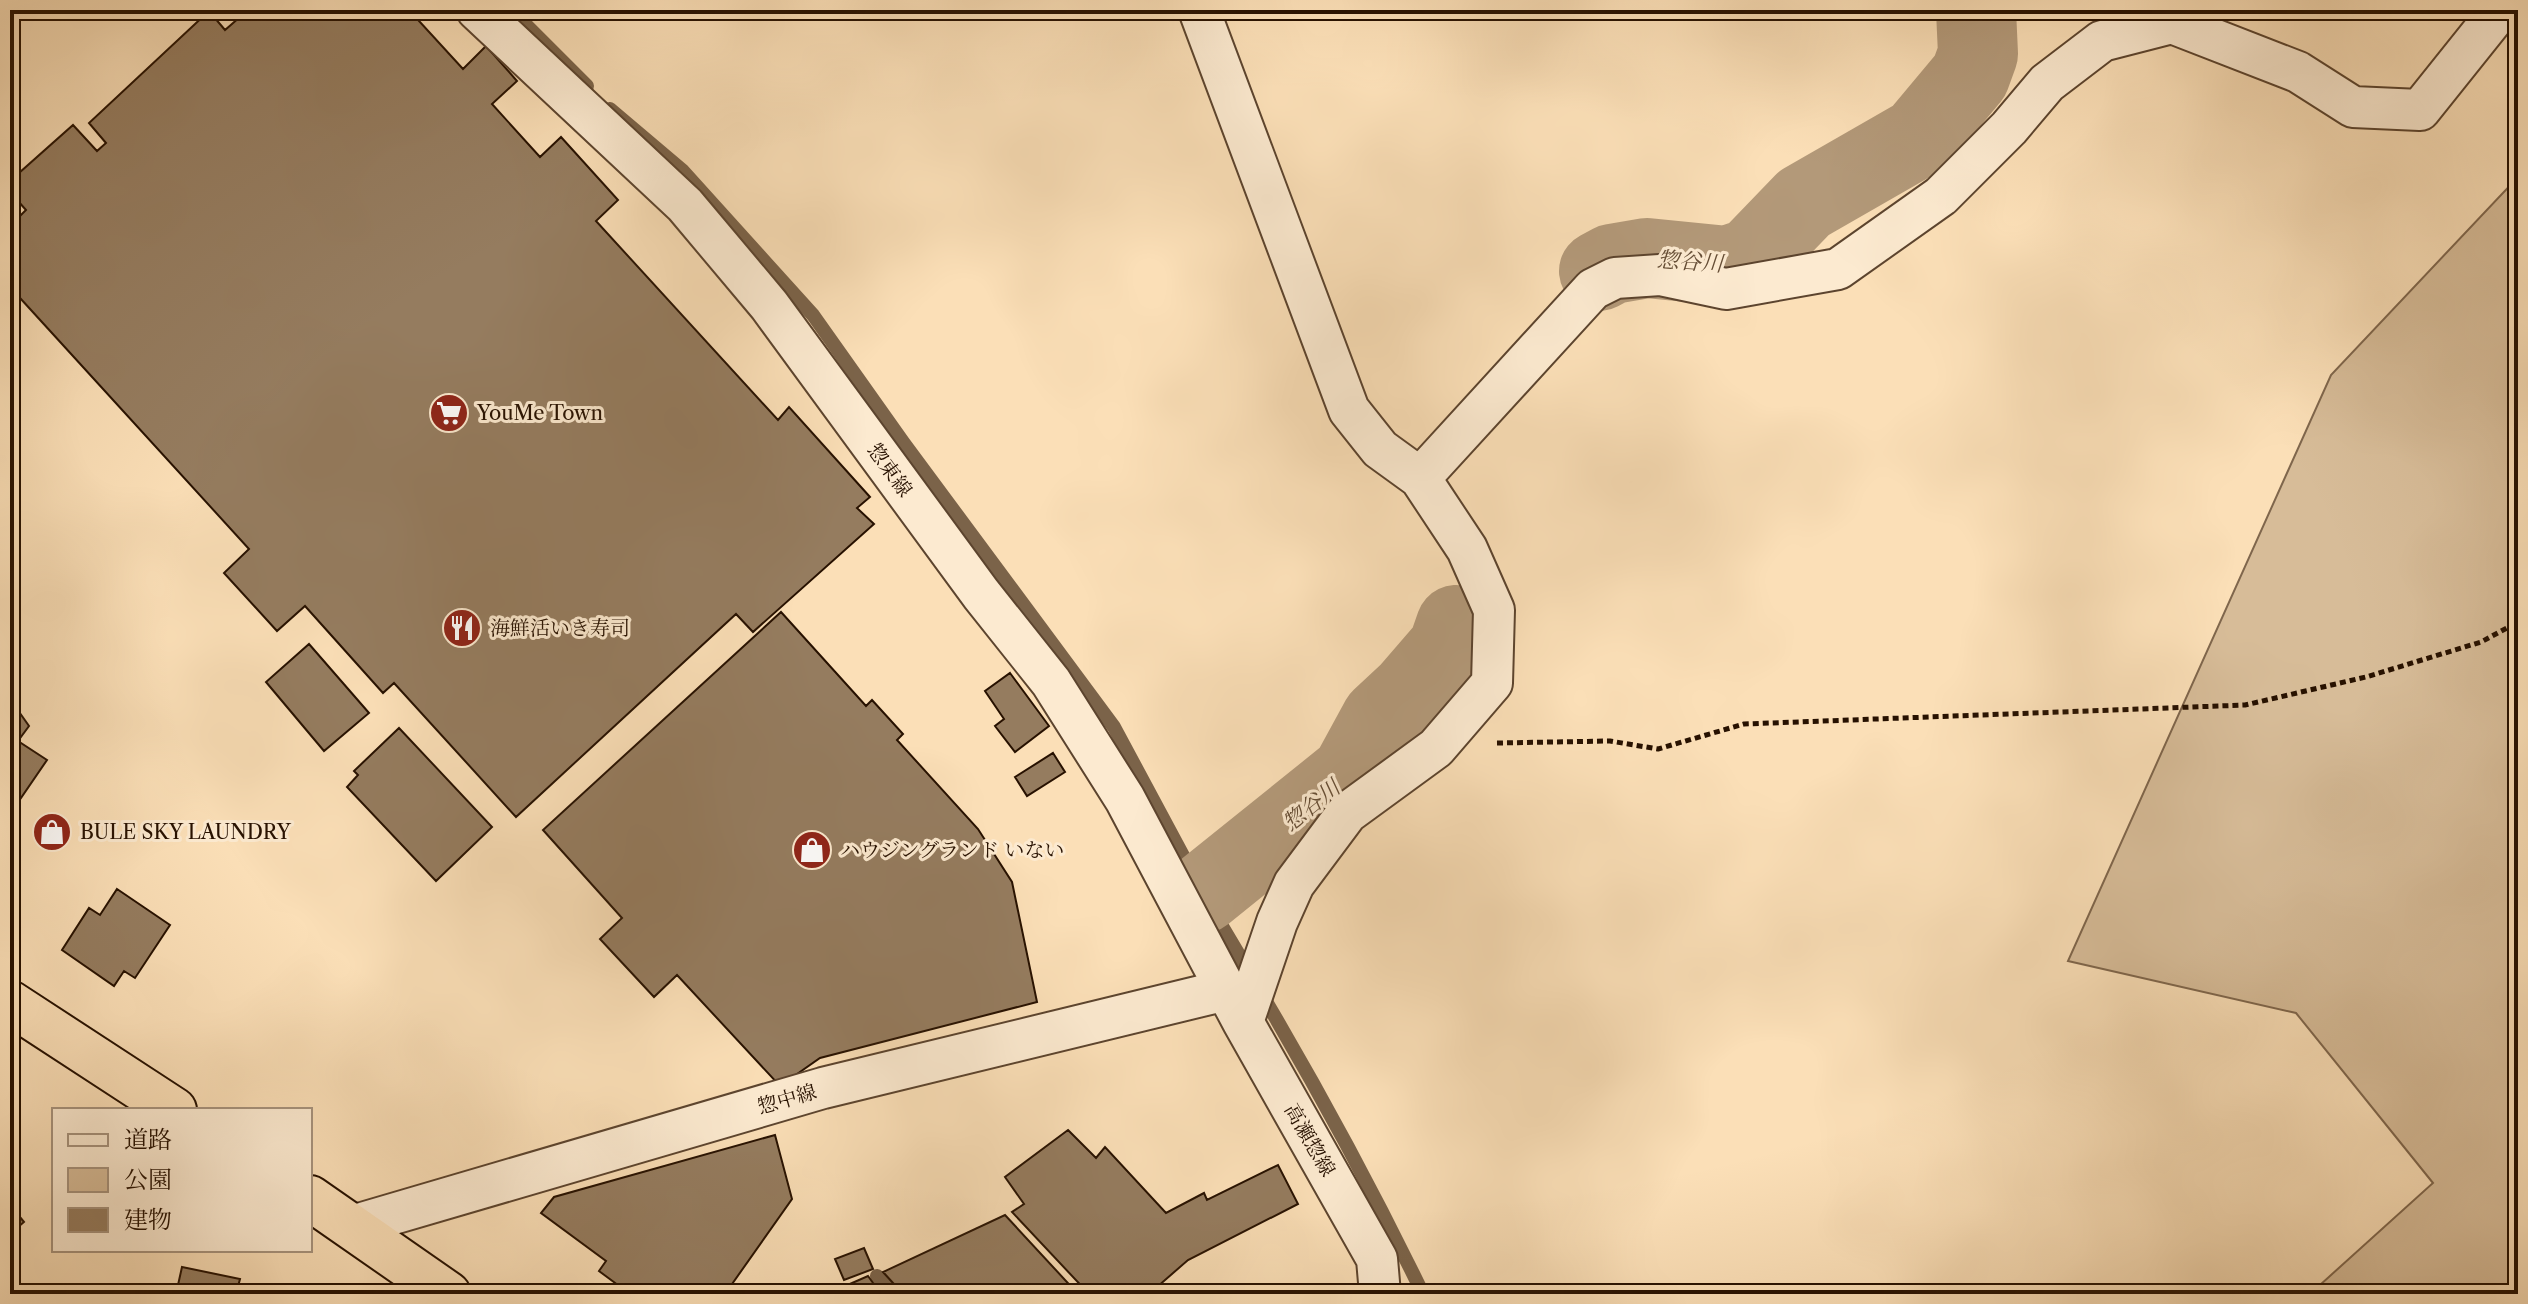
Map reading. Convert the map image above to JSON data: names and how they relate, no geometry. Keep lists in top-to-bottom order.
{
  "streets": {
    "street": ["惣東線", "惣中線", "高瀬惣線"]
  },
  "crossings": [
    ["惣東線", "惣中線"],
    ["惣東線", "高瀬惣線"],
    ["惣中線", "高瀬惣線"]
  ],
  "water": ["惣谷川"],
  "places": {
    "supermarket": ["YouMe Town"],
    "restaurant": ["海鮮活いき寿司"],
    "shop": ["BULE SKY LAUNDRY", "ハウジングランド いない"]
  },
  "legend": ["道路", "公園", "建物"]
}
